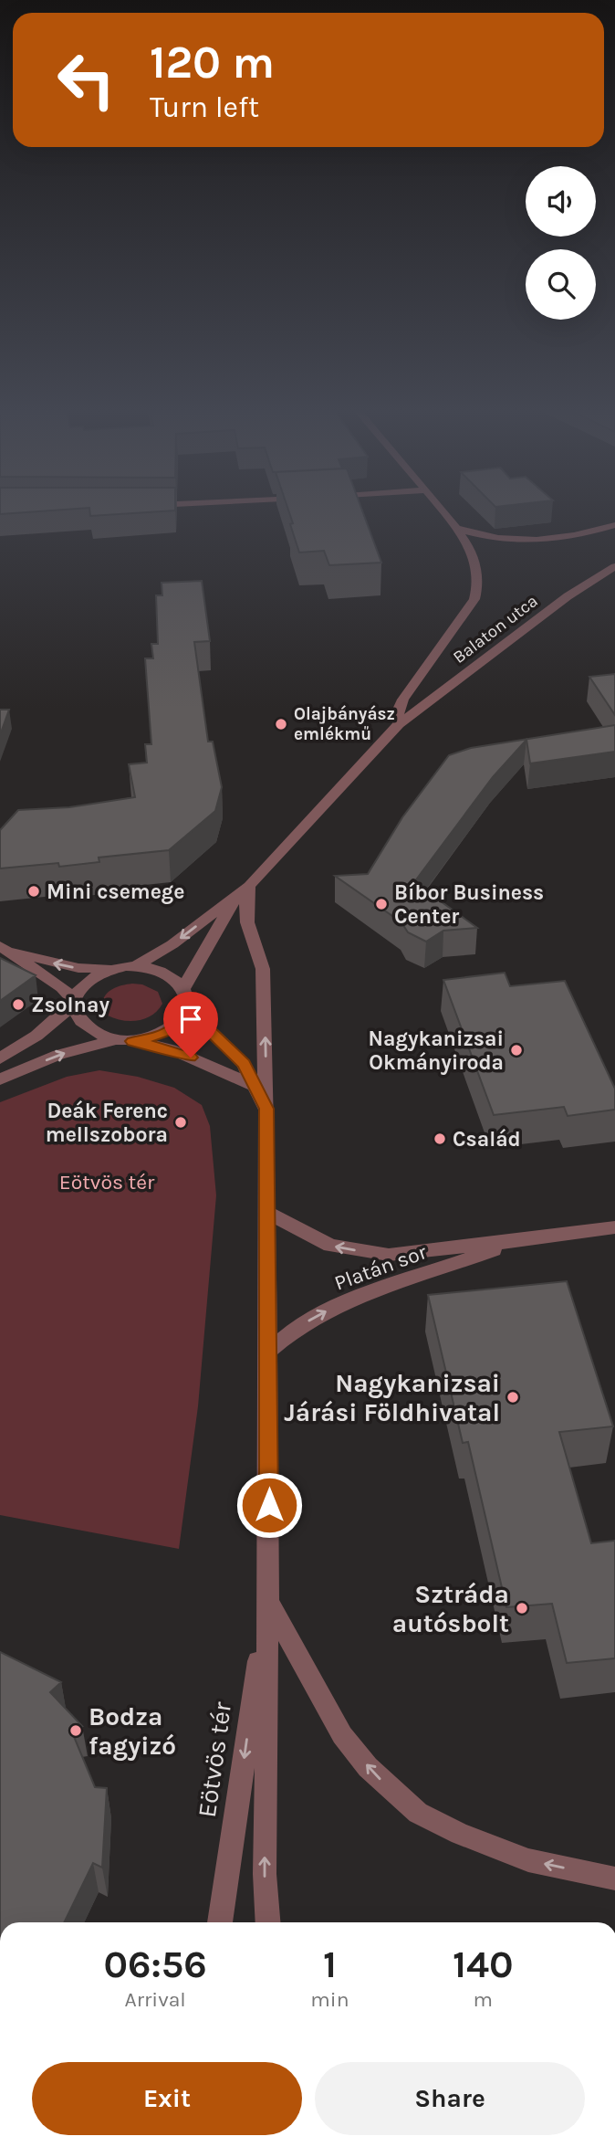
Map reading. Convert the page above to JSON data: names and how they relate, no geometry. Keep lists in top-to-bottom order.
{
  "streets": {
    "street": ["Balaton utca", "Platán sor", "Eötvös tér"]
  },
  "crossings": [
    ["Platán sor", "Eötvös tér"]
  ],
  "parks": ["Eötvös tér"],
  "places": [
    "Olajbányász emlékmű",
    "Mini csemege",
    "Bíbor Business Center",
    "Zsolnay",
    "Nagykanizsai Okmányiroda",
    "Deák Ferenc mellszobora",
    "Család",
    "Nagykanizsai Járási Földhivatal",
    "Sztráda autósbolt",
    "Bodza fagyizó"
  ],
  "page": {
    "turn": ["120 m", "Turn left"],
    "eta": [
      "06:56",
      "Arrival",
      "1",
      "min",
      "140",
      "m"
    ],
    "buttons": ["Exit", "Share"]
  }
}
